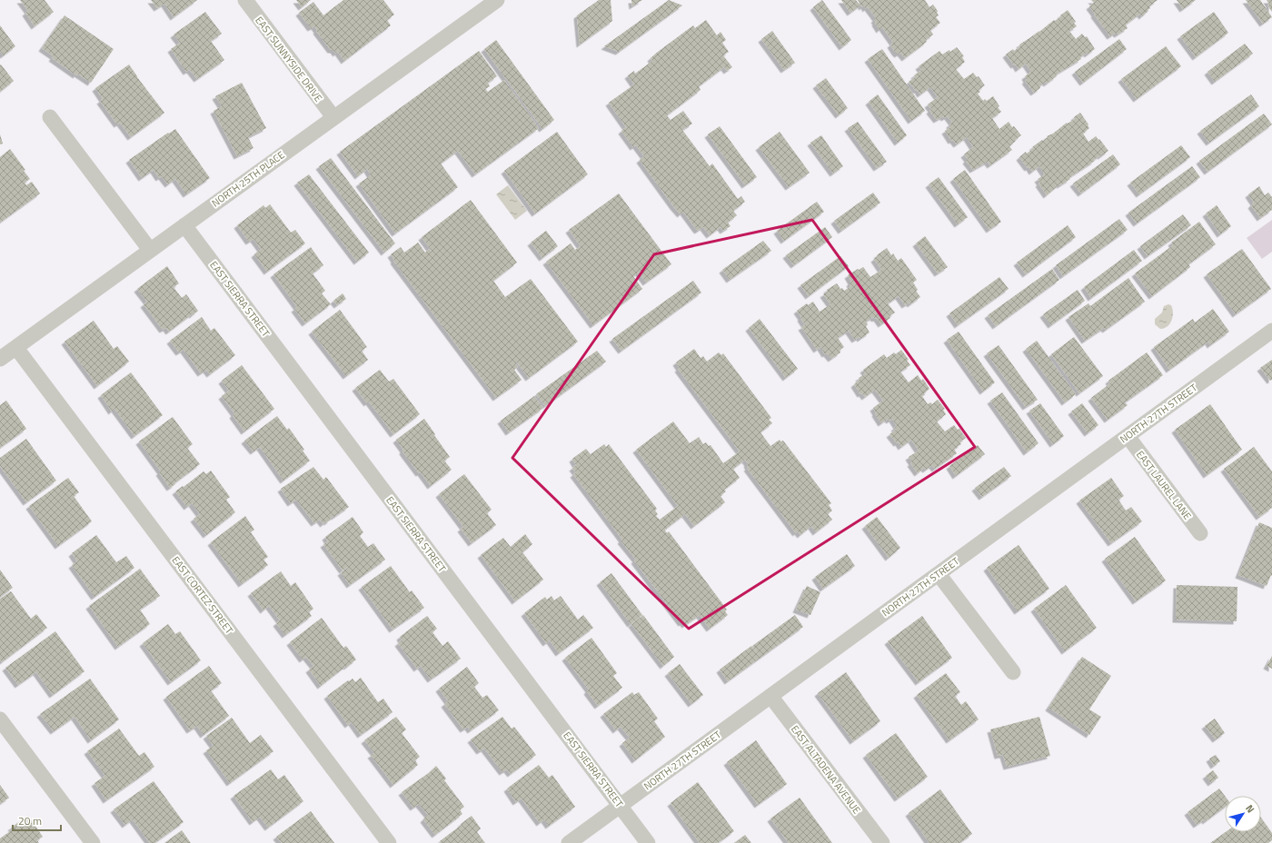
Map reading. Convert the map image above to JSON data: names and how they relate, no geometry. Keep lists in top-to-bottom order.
{
  "streets": {
    "street": [
      "EAST SUNNYSIDE DRIVE",
      "NORTH 25TH PLACE",
      "EAST SIERRA STREET",
      "NORTH 27TH STREET",
      "EAST LAUREL LANE",
      "EAST CORTEZ STREET",
      "EAST ALTADENA AVENUE"
    ]
  },
  "crossings": [
    ["EAST SUNNYSIDE DRIVE", "NORTH 25TH PLACE"],
    ["NORTH 25TH PLACE", "EAST SIERRA STREET"],
    ["NORTH 25TH PLACE", "EAST CORTEZ STREET"],
    ["EAST SIERRA STREET", "NORTH 27TH STREET"],
    ["NORTH 27TH STREET", "EAST LAUREL LANE"],
    ["NORTH 27TH STREET", "EAST ALTADENA AVENUE"]
  ],
  "scale_bar": "20 m",
  "north": "top right"
}
